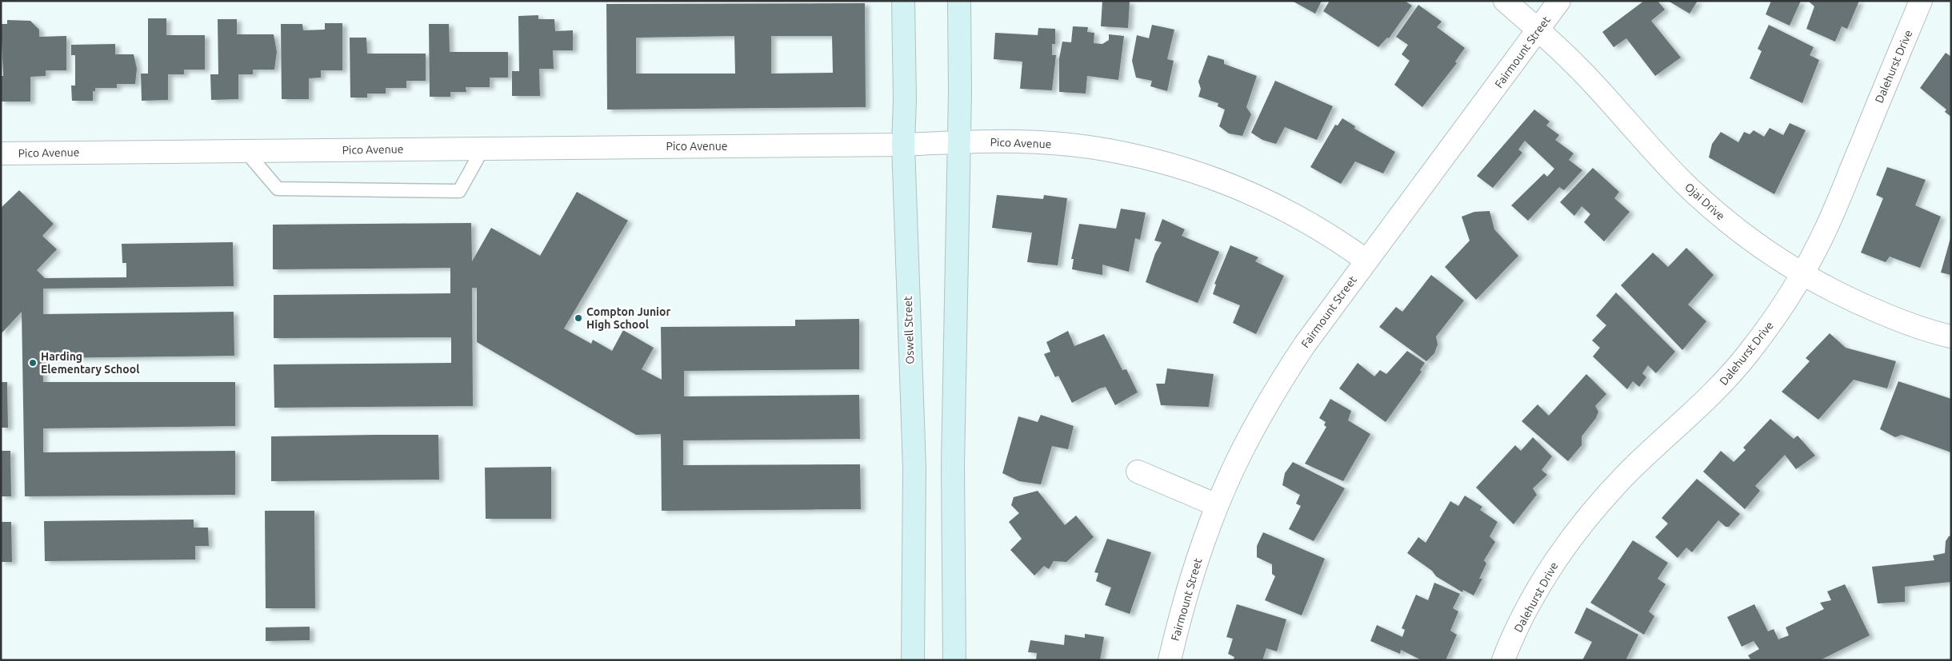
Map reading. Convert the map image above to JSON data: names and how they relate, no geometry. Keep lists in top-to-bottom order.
{
  "streets": {
    "main road": ["Oswell Street"],
    "street": [
      "Fairmount Street",
      "Dalehurst Drive",
      "Pico Avenue",
      "Ojai Drive"
    ]
  },
  "crossings": [
    ["Fairmount Street", "Pico Avenue"],
    ["Fairmount Street", "Ojai Drive"],
    ["Dalehurst Drive", "Ojai Drive"],
    ["Pico Avenue", "Oswell Street"]
  ],
  "places": ["Compton Junior High School", "Harding Elementary School"]
}
